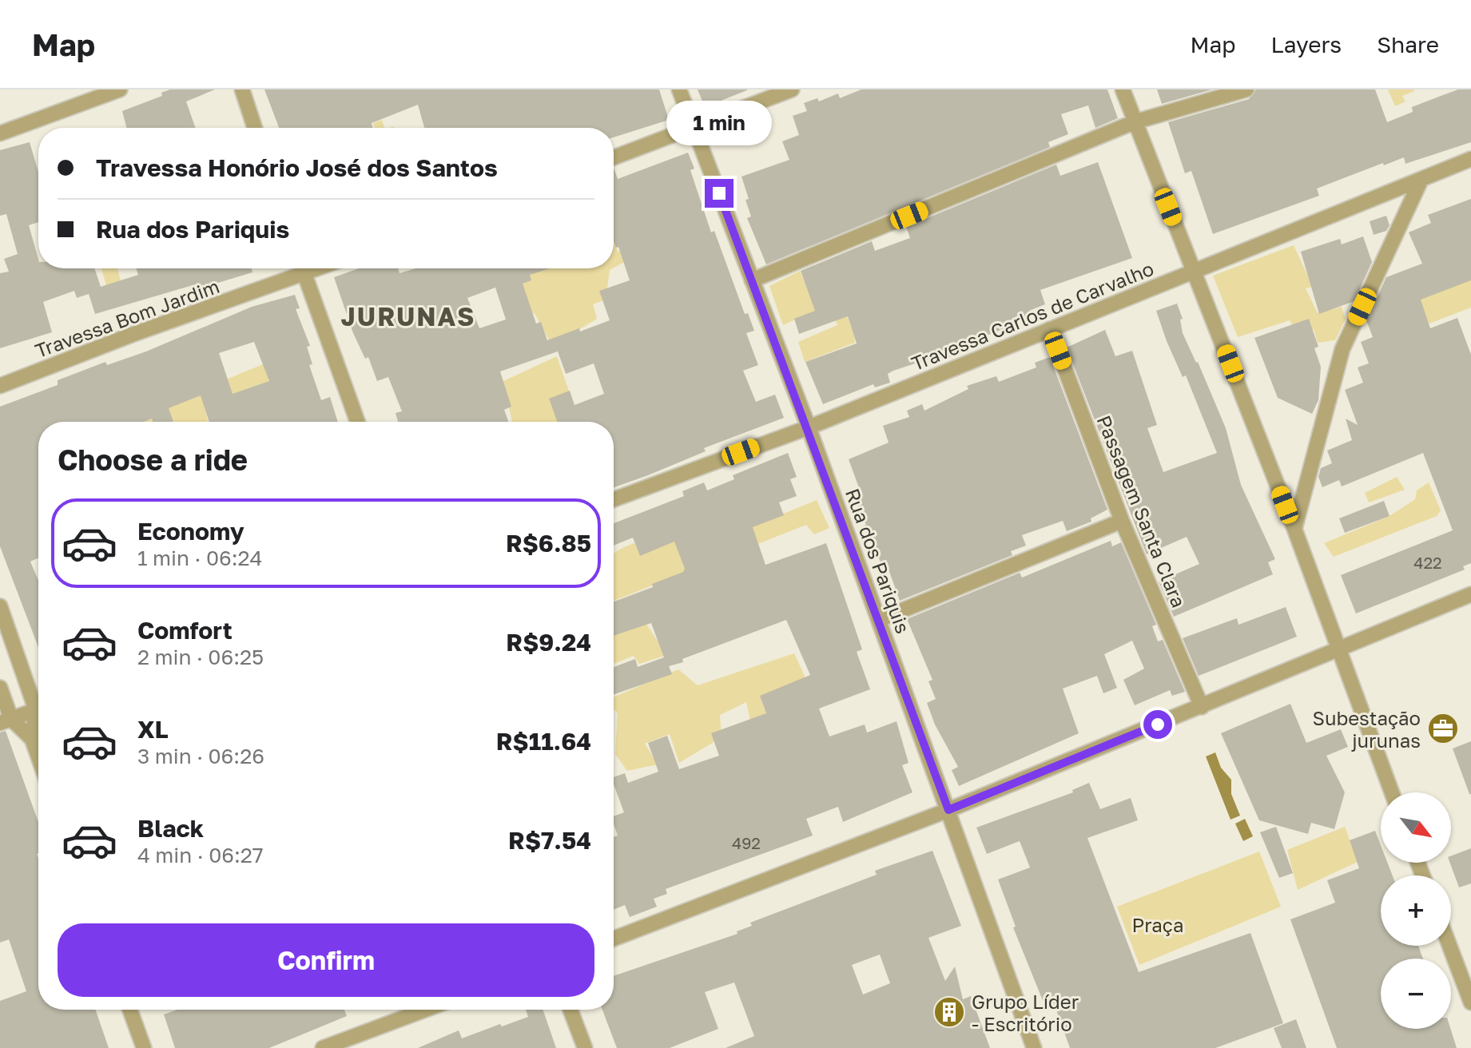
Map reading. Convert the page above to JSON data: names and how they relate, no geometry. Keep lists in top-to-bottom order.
{
  "streets": {
    "street": [
      "Travessa Carlos de Carvalho",
      "Travessa Bom Jardim",
      "Passagem Santa Clara",
      "Rua dos Pariquis"
    ]
  },
  "crossings": [
    ["Travessa Carlos de Carvalho", "Passagem Santa Clara"],
    ["Travessa Carlos de Carvalho", "Rua dos Pariquis"]
  ],
  "districts": ["JURUNAS"],
  "parks": ["Praça"],
  "places": {
    "office": ["Subestação jurunas"],
    "building": ["Grupo Líder - Escritório"]
  },
  "house_numbers": ["422", "492"],
  "north": "bottom right",
  "page": {
    "header": "Map",
    "nav": ["Map", "Layers", "Share"],
    "bubble": "1 min",
    "banner": ["Travessa Honório José dos Santos", "Rua dos Pariquis"],
    "heading": "Choose a ride",
    "list": [
      {
        "name": "Economy",
        "note": "1 min · 06:24",
        "value": "R$6.85"
      },
      {
        "name": "Comfort",
        "note": "2 min · 06:25",
        "value": "R$9.24"
      },
      {
        "name": "XL",
        "note": "3 min · 06:26",
        "value": "R$11.64"
      },
      {
        "name": "Black",
        "note": "4 min · 06:27",
        "value": "R$7.54"
      }
    ],
    "map_buttons": ["+", "−"],
    "buttons": "Confirm"
  }
}
